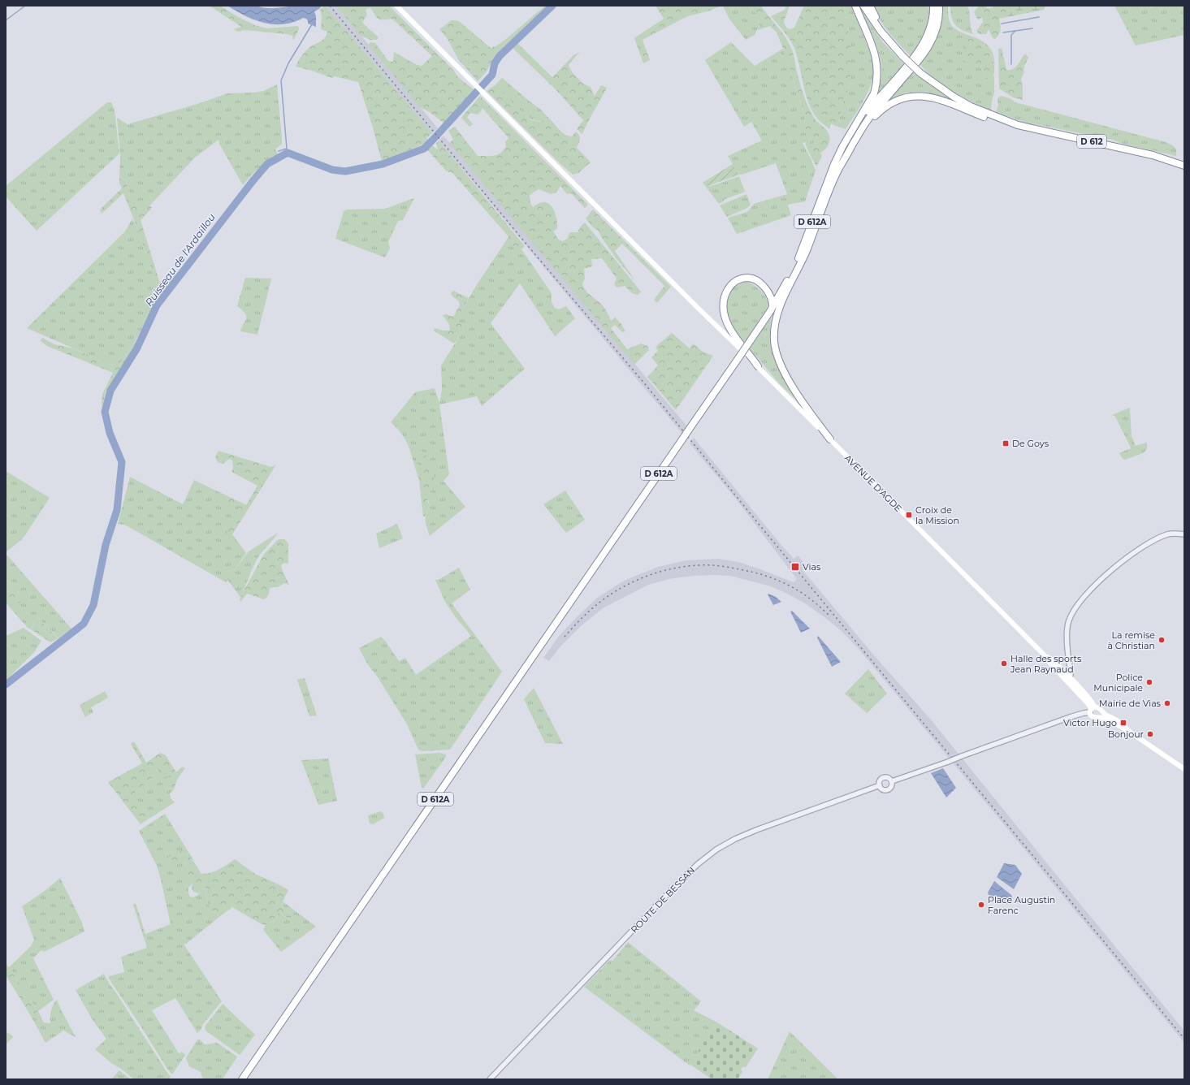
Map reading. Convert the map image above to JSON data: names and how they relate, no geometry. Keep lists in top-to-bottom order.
{
  "streets": {
    "highway": ["D 612", "D 612A"],
    "main road": ["AVENUE D'AGDE"],
    "street": ["ROUTE DE BESSAN"]
  },
  "crossings": [
    ["D 612", "D 612A"],
    ["AVENUE D'AGDE", "ROUTE DE BESSAN"]
  ],
  "water": ["Ruisseau de l'Ardaillou"],
  "places": {
    "transit": [
      "De Goys",
      "Croix de la Mission",
      "Vias",
      "Victor Hugo"
    ],
    "other": [
      "La remise à Christian",
      "Halle des sports Jean Raynaud",
      "Police Municipale",
      "Mairie de Vias",
      "Bonjour",
      "Place Augustin Farenc"
    ]
  }
}
